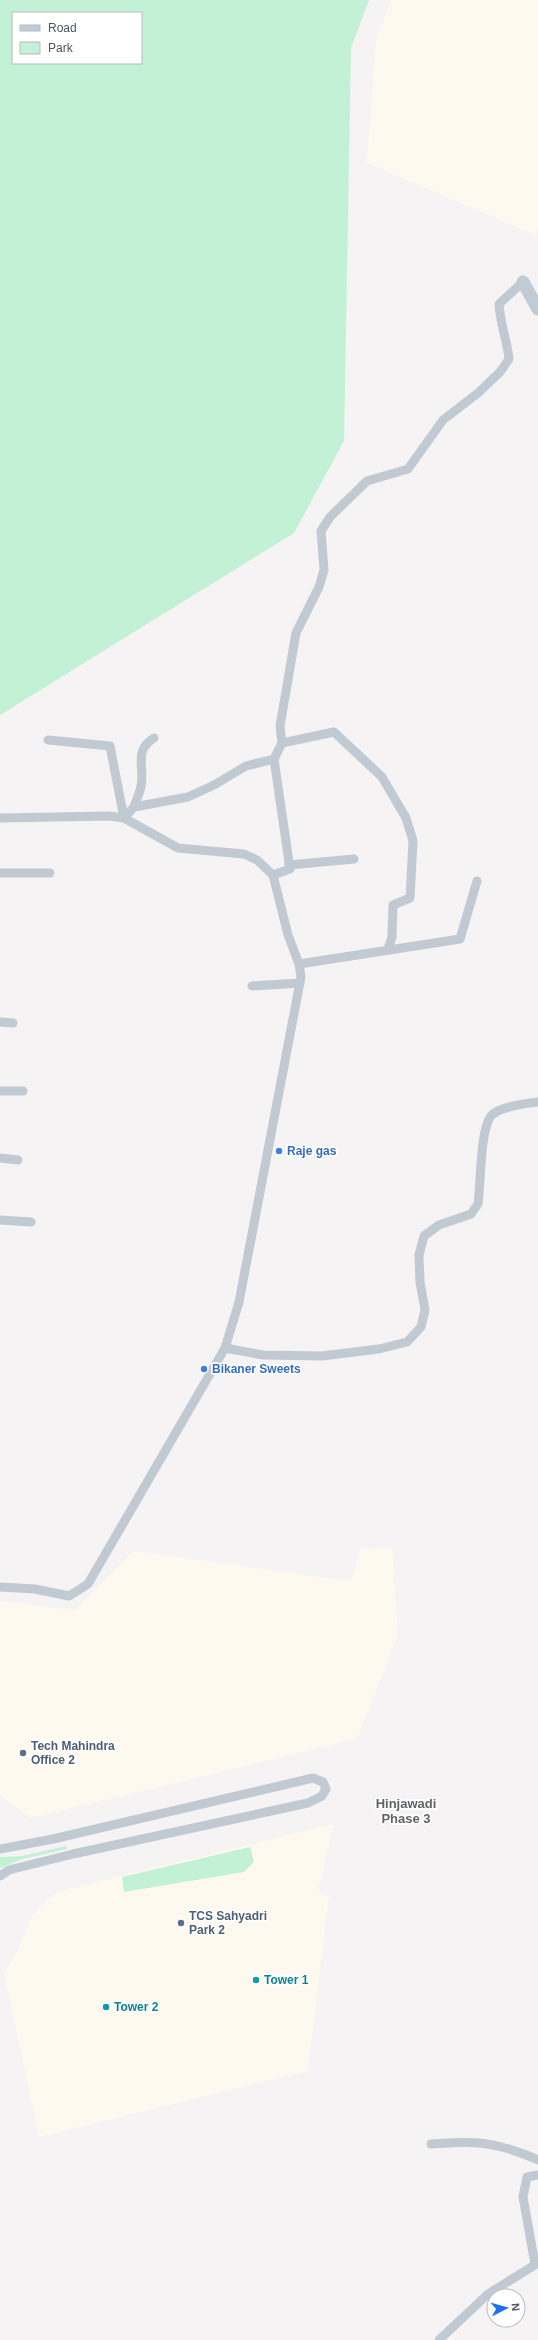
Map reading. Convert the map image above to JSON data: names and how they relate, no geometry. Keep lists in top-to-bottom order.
{
  "districts": ["Hinjawadi Phase 3"],
  "places": [
    "Raje gas",
    "Bikaner Sweets",
    "Tech Mahindra Office 2",
    "TCS Sahyadri Park 2",
    "Tower 1",
    "Tower 2"
  ],
  "legend": ["Road", "Park"],
  "north": "right"
}
